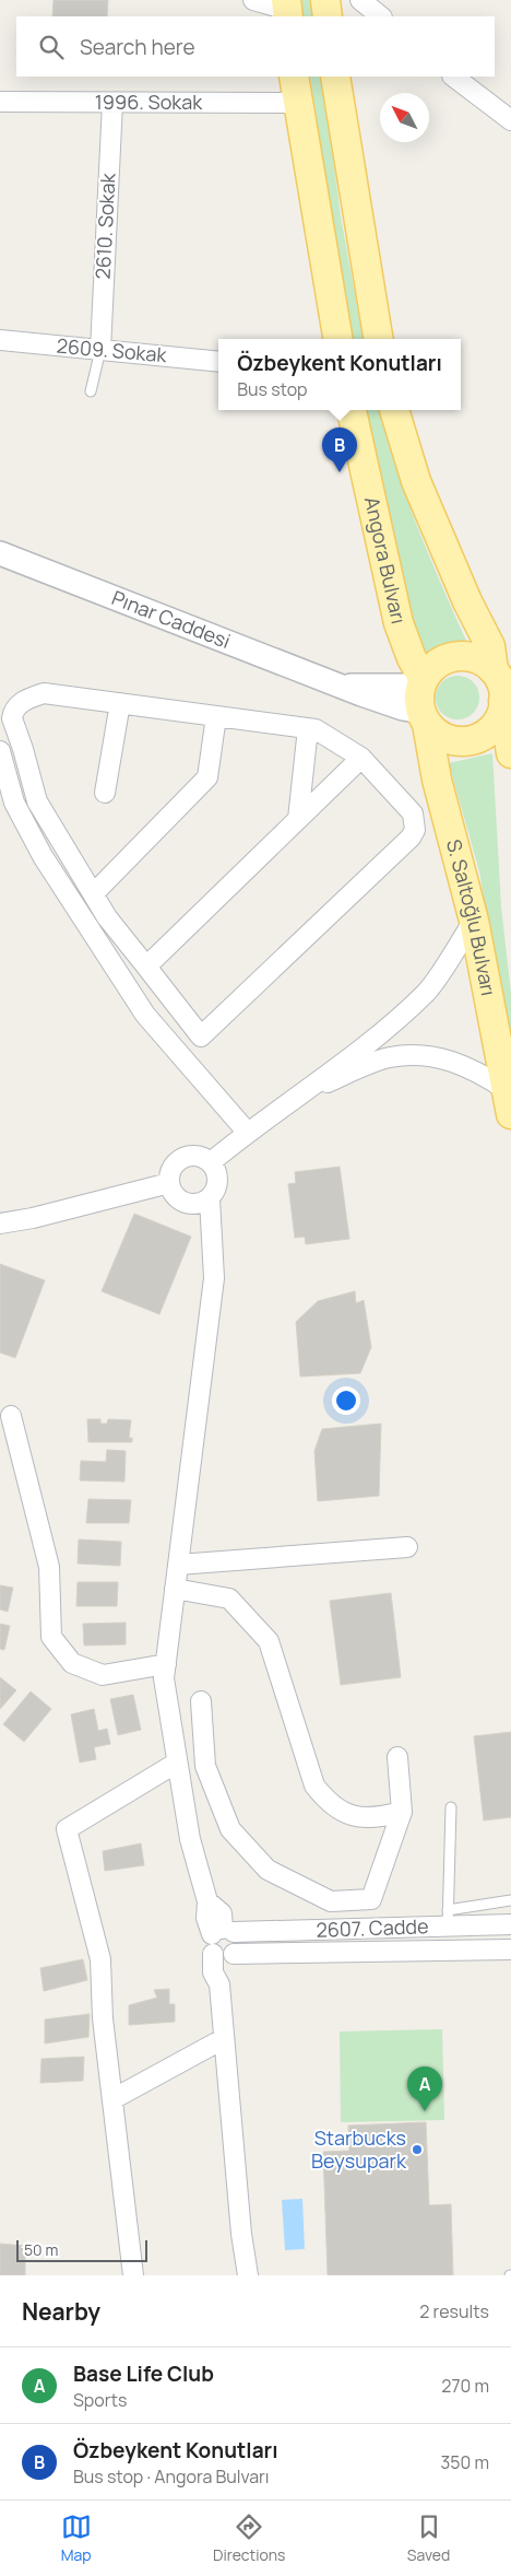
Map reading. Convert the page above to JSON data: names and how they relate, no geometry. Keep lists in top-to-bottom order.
{
  "streets": {
    "main road": ["Angora Bulvarı", "S. Saltoğlu Bulvarı"],
    "street": [
      "1996. Sokak",
      "2610. Sokak",
      "2609. Sokak",
      "Pınar Caddesi",
      "2607. Cadde"
    ]
  },
  "crossings": [
    ["1996. Sokak", "2610. Sokak"],
    ["2610. Sokak", "2609. Sokak"],
    ["Angora Bulvarı", "Pınar Caddesi"],
    ["Angora Bulvarı", "S. Saltoğlu Bulvarı"],
    ["Pınar Caddesi", "S. Saltoğlu Bulvarı"]
  ],
  "places": ["Starbucks Beysupark"],
  "scale_bar": "50 m",
  "north": "top left",
  "page": {
    "search": "Search here",
    "popup": ["Özbeykent Konutları", "Bus stop"],
    "pins": ["B", "A"],
    "scale": "50 m",
    "heading": ["Nearby", "2 results"],
    "list": [
      {
        "mark": "A",
        "name": "Base Life Club",
        "note": "Sports",
        "value": "270 m"
      },
      {
        "mark": "B",
        "name": "Özbeykent Konutları",
        "note": "Bus stop · Angora Bulvarı",
        "value": "350 m"
      }
    ],
    "nav": ["Map", "Directions", "Saved"]
  }
}
